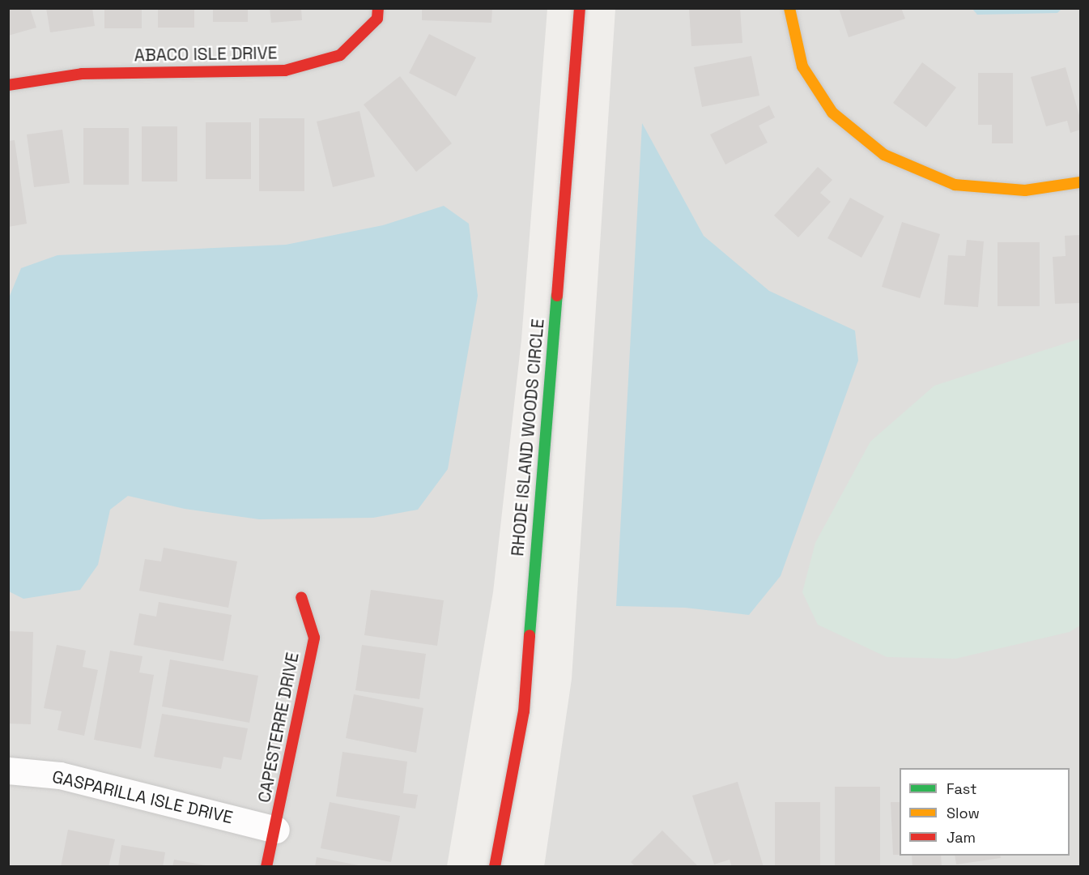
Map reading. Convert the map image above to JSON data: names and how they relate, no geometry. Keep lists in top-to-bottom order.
{
  "streets": {
    "street": [
      "ABACO ISLE DRIVE",
      "RHODE ISLAND WOODS CIRCLE",
      "CAPESTERRE DRIVE",
      "GASPARILLA ISLE DRIVE"
    ]
  },
  "crossings": [
    ["CAPESTERRE DRIVE", "GASPARILLA ISLE DRIVE"]
  ],
  "legend": ["Fast", "Slow", "Jam"]
}
